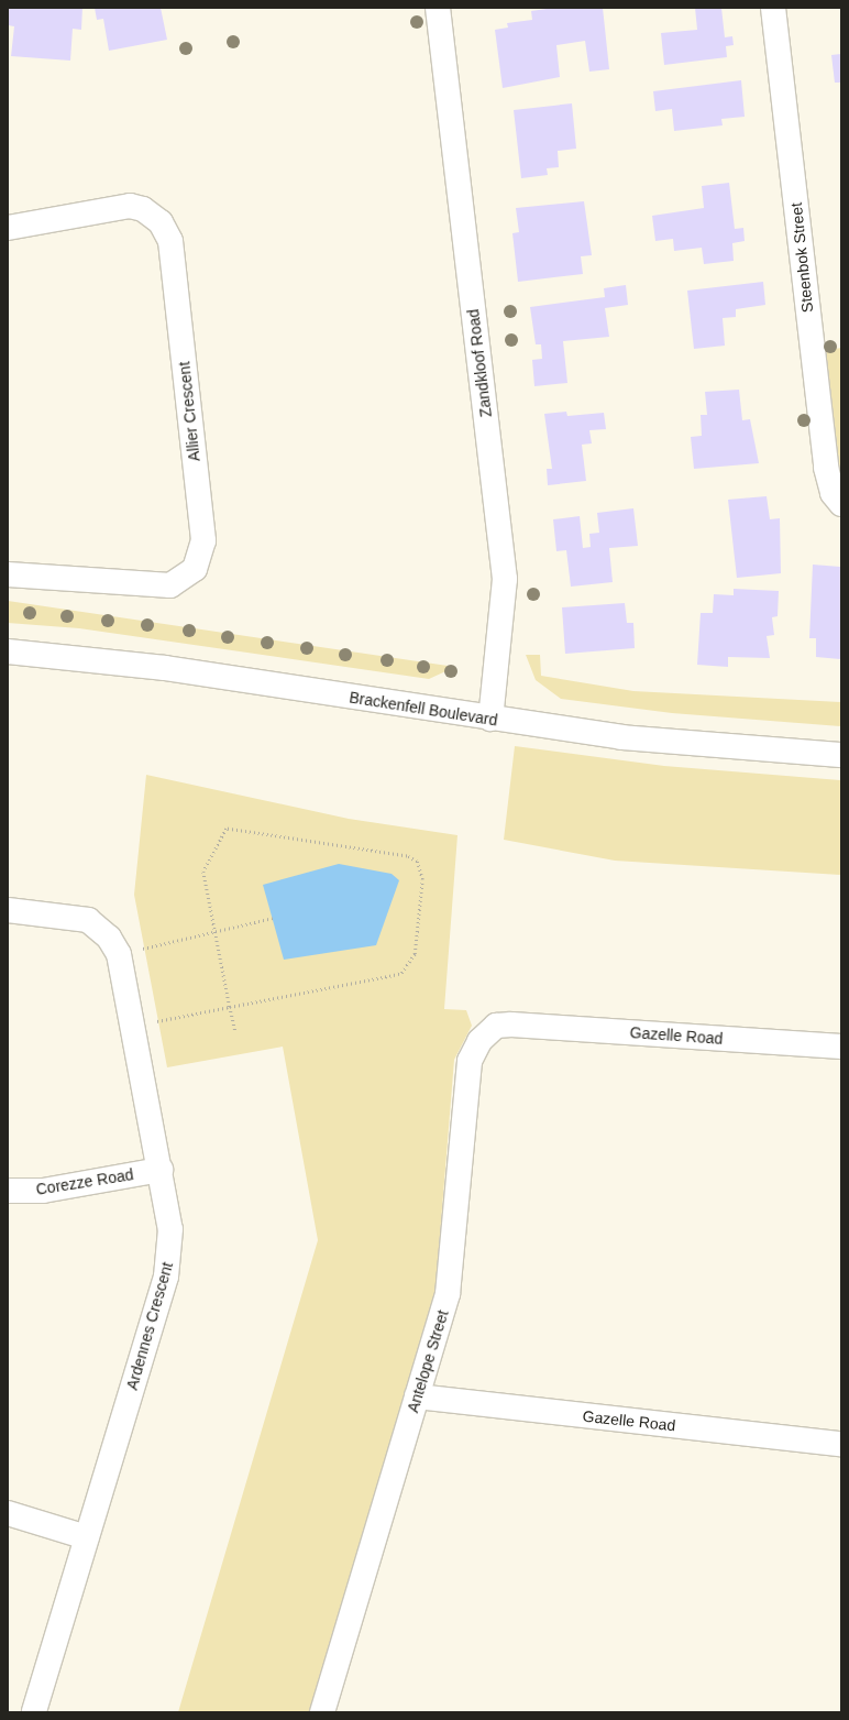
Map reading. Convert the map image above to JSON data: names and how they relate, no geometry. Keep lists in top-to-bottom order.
{
  "streets": {
    "street": [
      "Steenbok Street",
      "Zandkloof Road",
      "Allier Crescent",
      "Brackenfell Boulevard",
      "Gazelle Road",
      "Corezze Road",
      "Ardennes Crescent",
      "Antelope Street"
    ]
  },
  "crossings": [
    ["Zandkloof Road", "Brackenfell Boulevard"],
    ["Gazelle Road", "Antelope Street"],
    ["Corezze Road", "Ardennes Crescent"]
  ]
}
